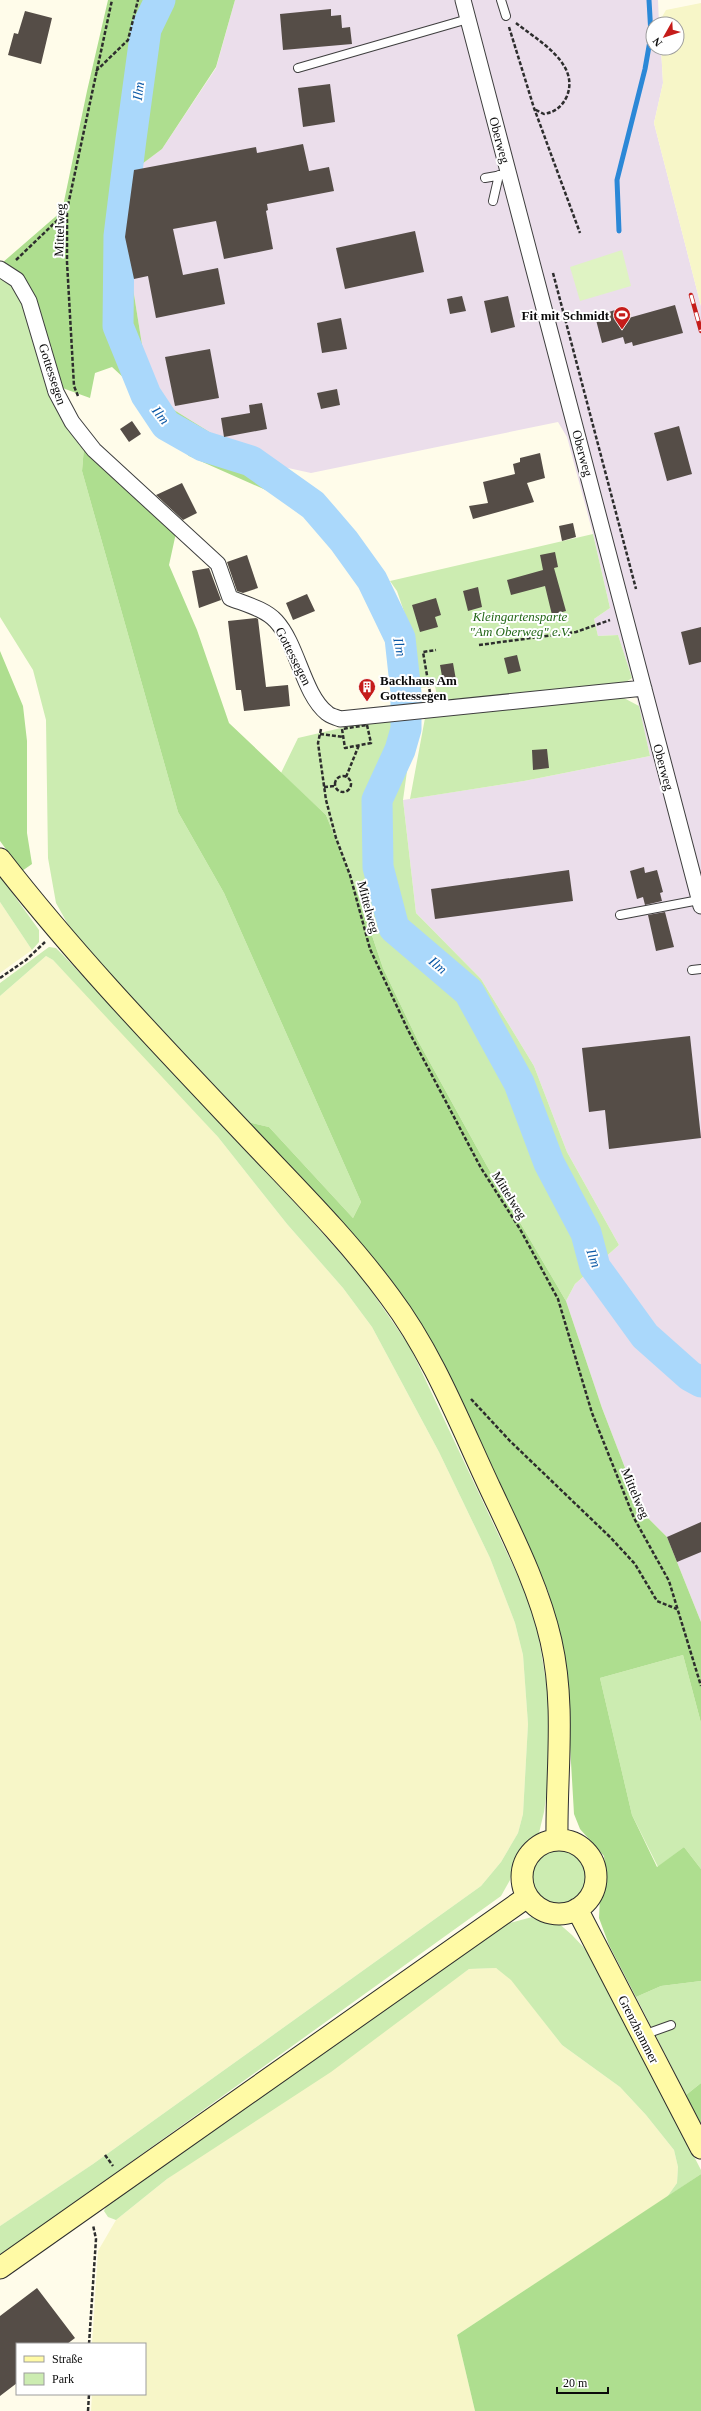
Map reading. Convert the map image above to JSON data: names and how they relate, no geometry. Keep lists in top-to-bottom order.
{
  "streets": {
    "main road": ["Grenzhammer"],
    "street": ["Oberweg", "Gottessegen"],
    "path": ["Mittelweg"]
  },
  "crossings": [
    ["Mittelweg", "Gottessegen"]
  ],
  "water": ["Ilm"],
  "parks": ["Kleingartensparte \"Am Oberweg\" e.V."],
  "places": {
    "sports": ["Fit mit Schmidt"],
    "building": ["Backhaus Am Gottessegen"]
  },
  "legend": ["Straße", "Park"],
  "scale_bar": "20 m",
  "north": "bottom left"
}
